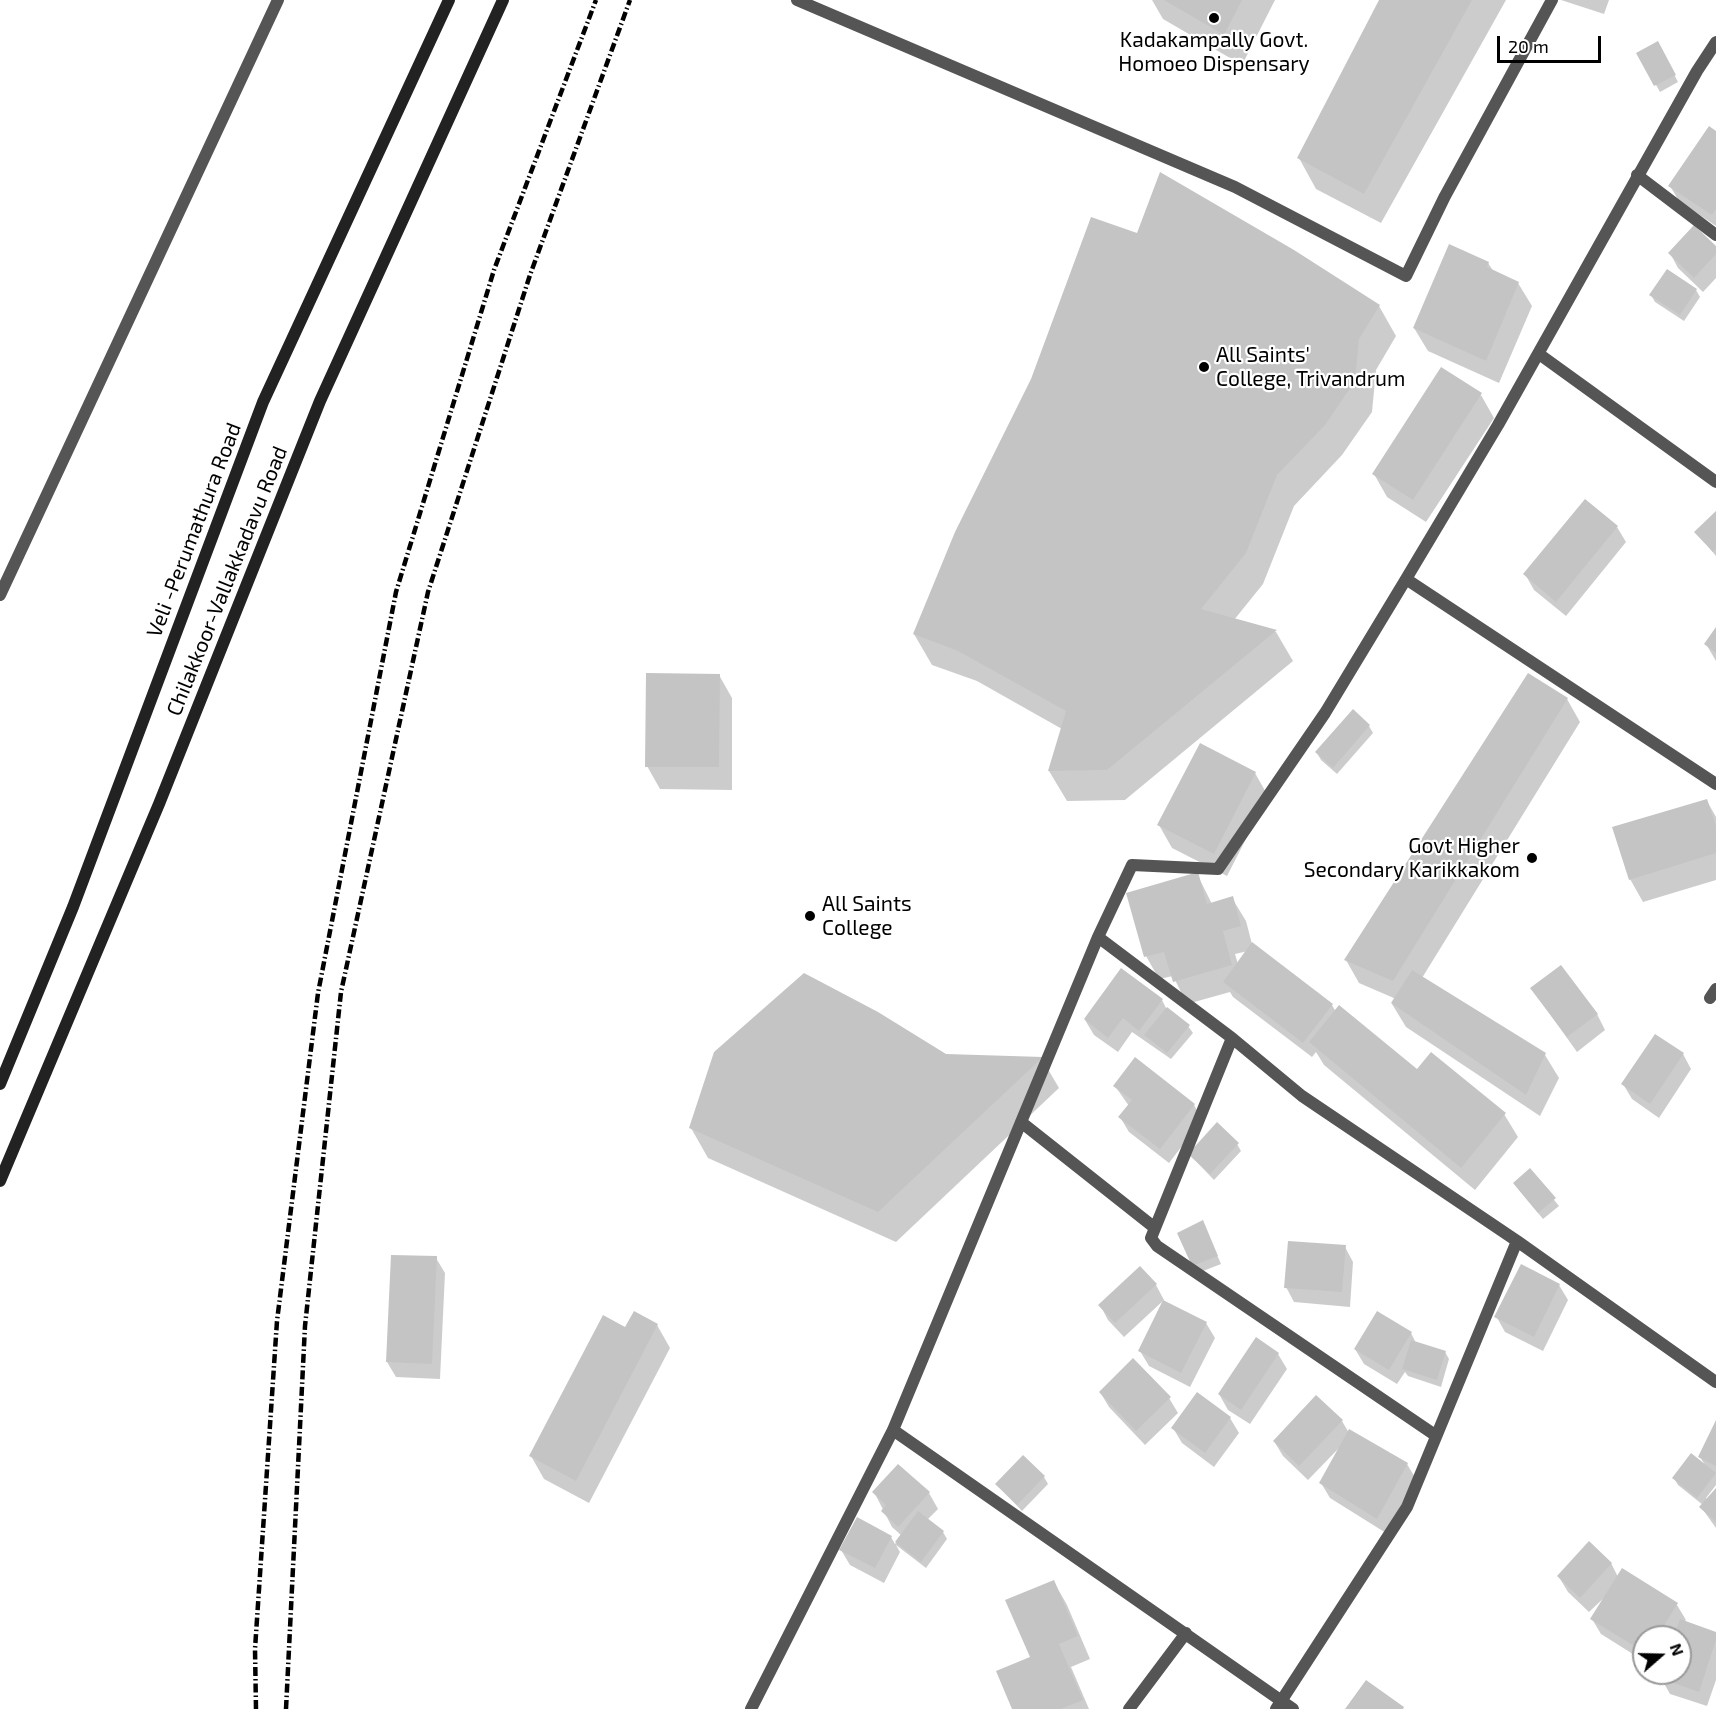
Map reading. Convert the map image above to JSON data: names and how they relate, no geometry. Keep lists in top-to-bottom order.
{
  "streets": {
    "main road": ["Veli -Perumathura Road", "Chilakkoor-Vallakkadavu Road"]
  },
  "places": [
    "Kadakampally Govt. Homoeo Dispensary",
    "All Saints' College, Trivandrum",
    "Govt Higher Secondary Karikkakom",
    "All Saints College"
  ],
  "scale_bar": "20 m",
  "north": "right"
}
